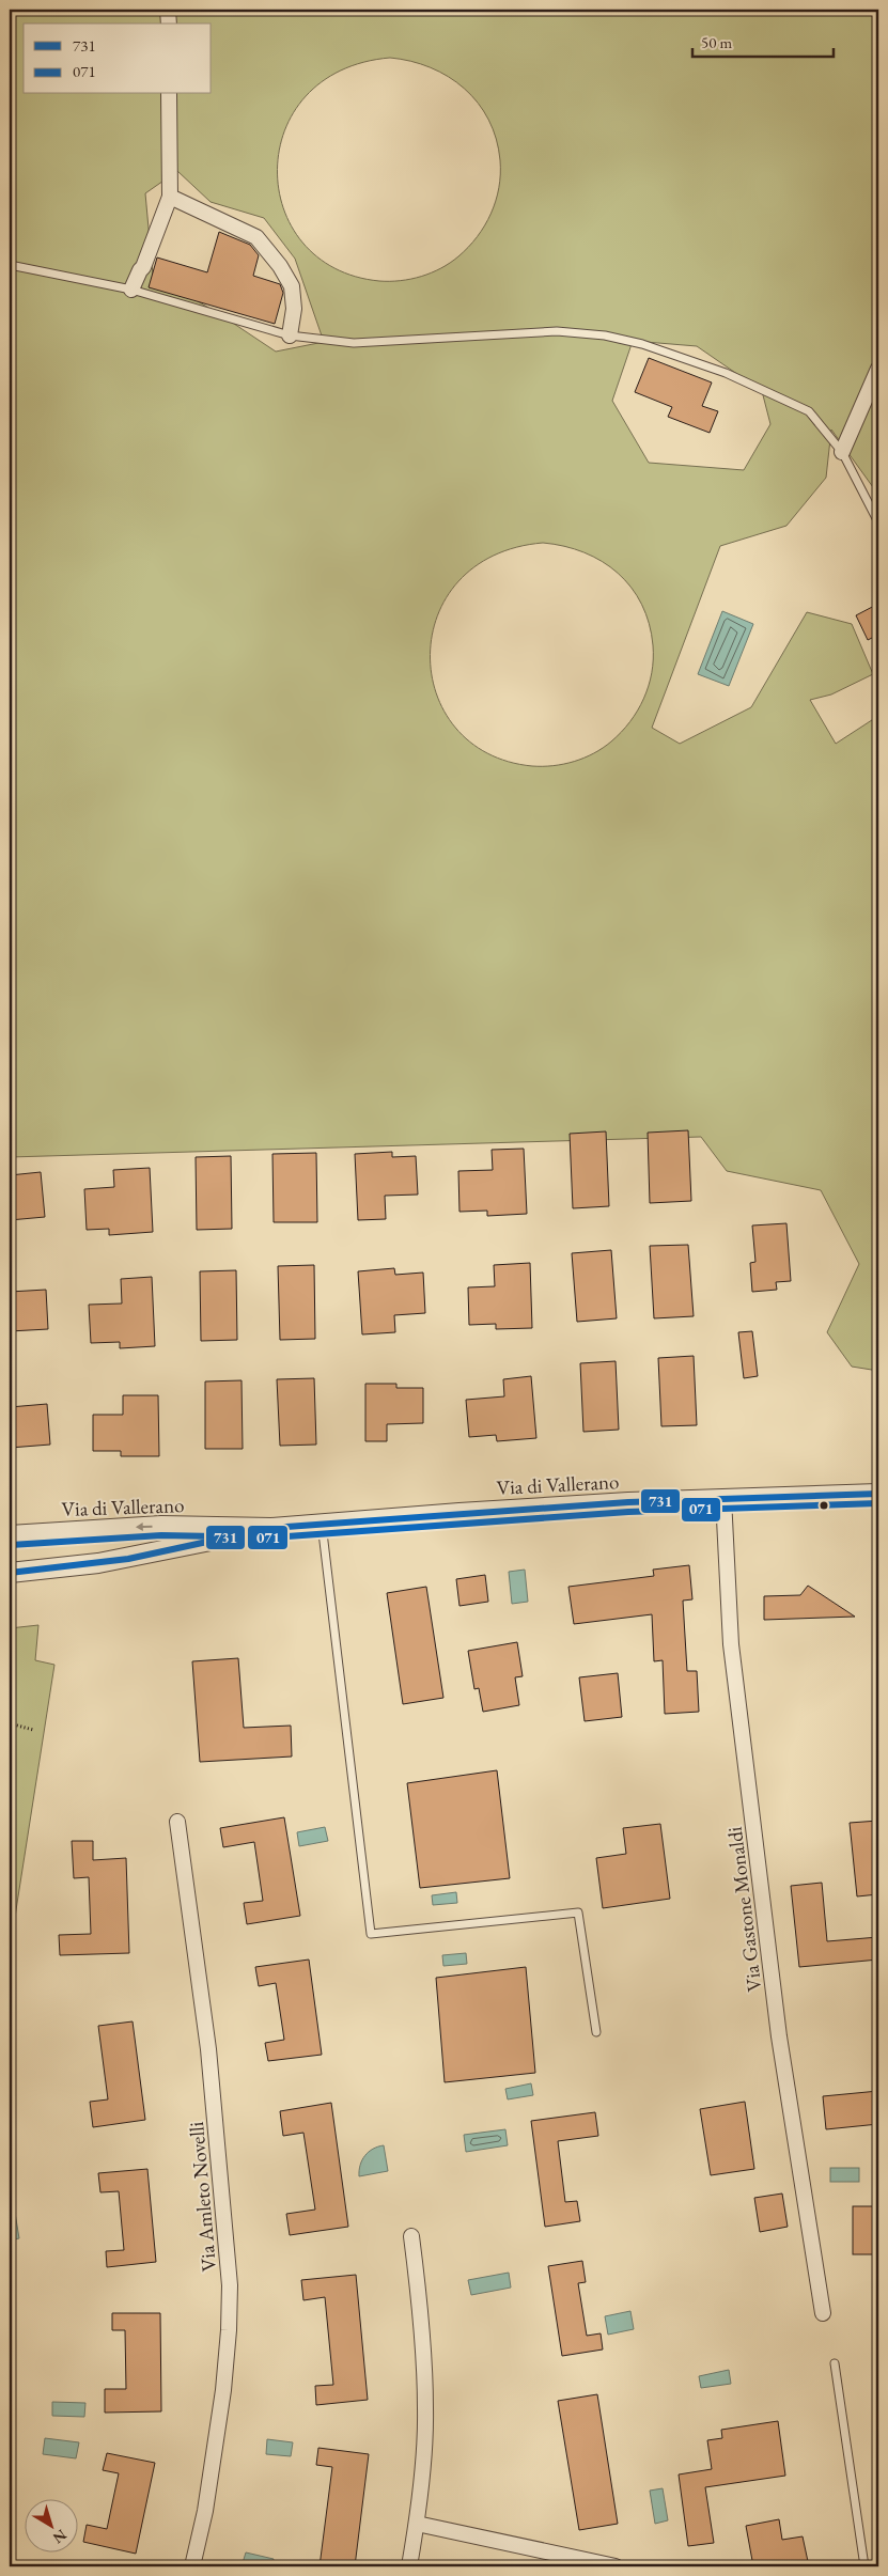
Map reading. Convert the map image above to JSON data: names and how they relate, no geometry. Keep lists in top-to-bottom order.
{
  "streets": {
    "street": ["Via di Vallerano", "Via Gastone Monaldi", "Via Amleto Novelli"]
  },
  "crossings": [
    ["Via di Vallerano", "Via Gastone Monaldi"]
  ],
  "lines": ["transit line 731", "transit line 071"],
  "legend": ["731", "071"],
  "scale_bar": "50 m",
  "north": "bottom right"
}
